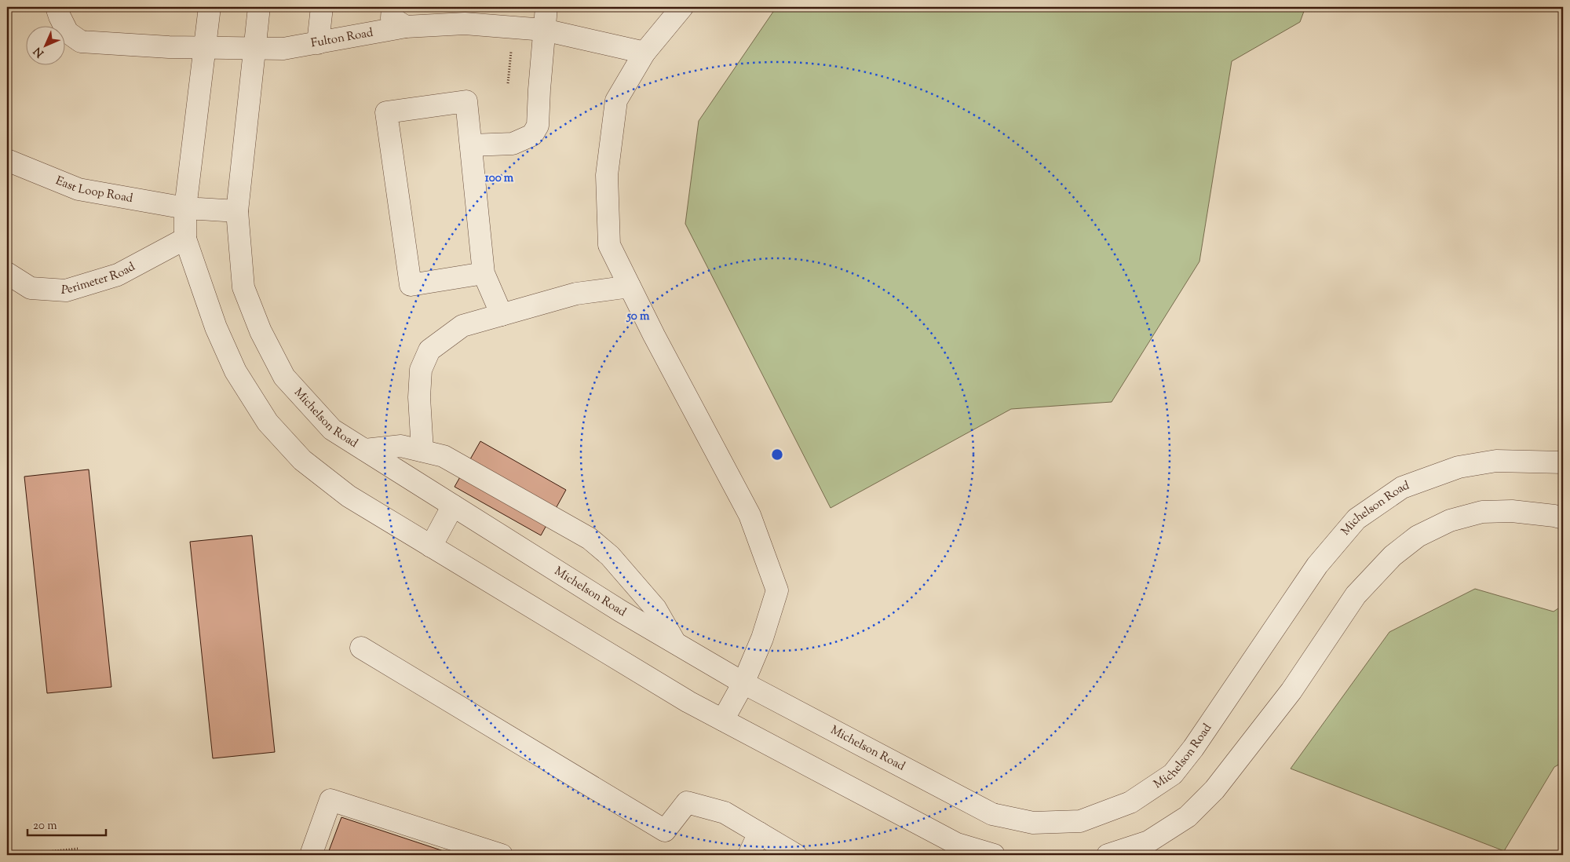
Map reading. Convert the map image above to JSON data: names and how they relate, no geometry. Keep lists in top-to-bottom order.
{
  "streets": {
    "street": [
      "Fulton Road",
      "East Loop Road",
      "Perimeter Road",
      "Michelson Road"
    ]
  },
  "crossings": [
    ["Fulton Road", "Michelson Road"],
    ["East Loop Road", "Michelson Road"]
  ],
  "scale_bar": "20 m",
  "north": "bottom left",
  "rings": ["100 m", "50 m"]
}
